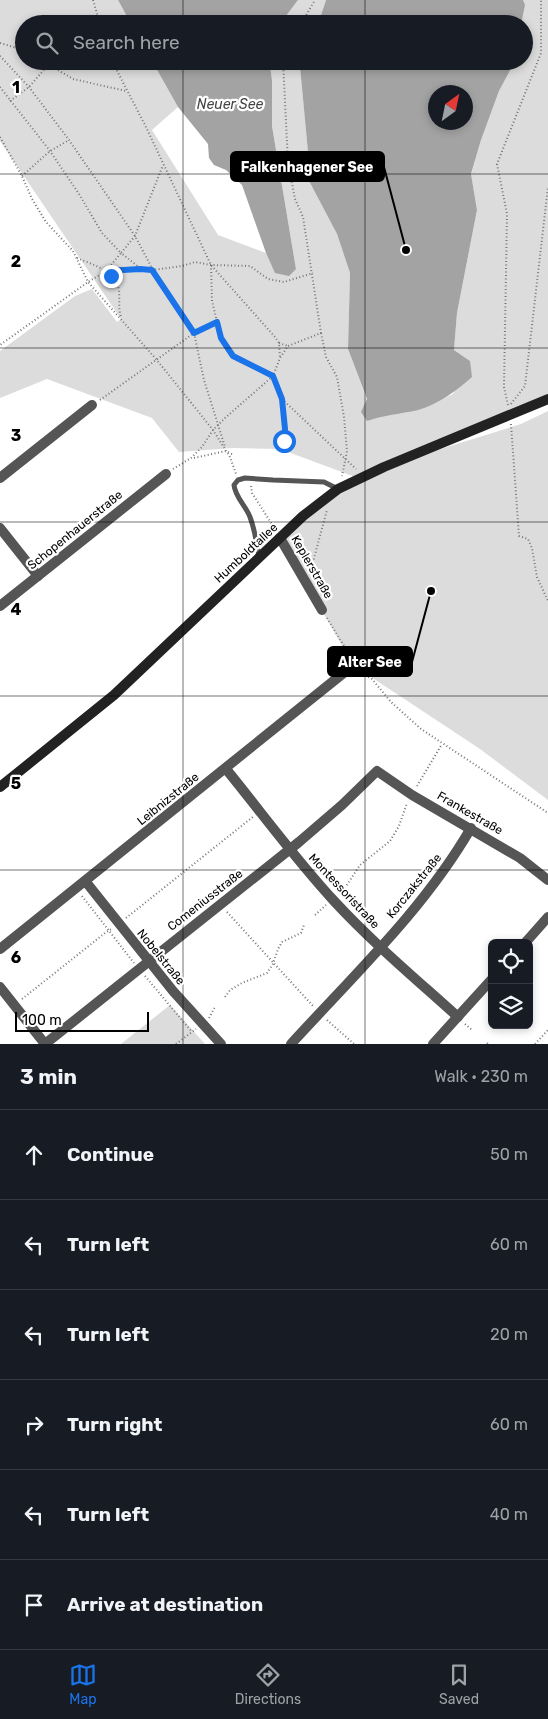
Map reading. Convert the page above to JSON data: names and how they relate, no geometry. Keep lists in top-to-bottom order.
{
  "streets": {
    "street": [
      "Schopenhauerstraße",
      "Humboldtallee",
      "Keplerstraße",
      "Leibnizstraße",
      "Frankestraße",
      "Korczakstraße",
      "Montessoristraße",
      "Comeniusstraße",
      "Nobelstraße"
    ]
  },
  "crossings": [
    ["Humboldtallee", "Keplerstraße"],
    ["Leibnizstraße", "Montessoristraße"],
    ["Leibnizstraße", "Nobelstraße"],
    ["Frankestraße", "Korczakstraße"],
    ["Frankestraße", "Comeniusstraße"],
    ["Korczakstraße", "Montessoristraße"],
    ["Montessoristraße", "Comeniusstraße"],
    ["Comeniusstraße", "Nobelstraße"]
  ],
  "water": ["Neuer See"],
  "places": ["Falkenhagener See", "Alter See"],
  "scale_bar": "100 m",
  "north": "top right",
  "page": {
    "search": "Search here",
    "scale": "100 m",
    "heading": ["3 min", "Walk · 230 m"],
    "list": [
      ["Continue", "50 m"],
      ["Turn left", "60 m"],
      ["Turn left", "20 m"],
      ["Turn right", "60 m"],
      ["Turn left", "40 m"],
      "Arrive at destination"
    ],
    "nav": ["Map", "Directions", "Saved"]
  },
  "grid": {
    "rows": [
      "1",
      "2",
      "3",
      "4",
      "5",
      "6"
    ]
  }
}
